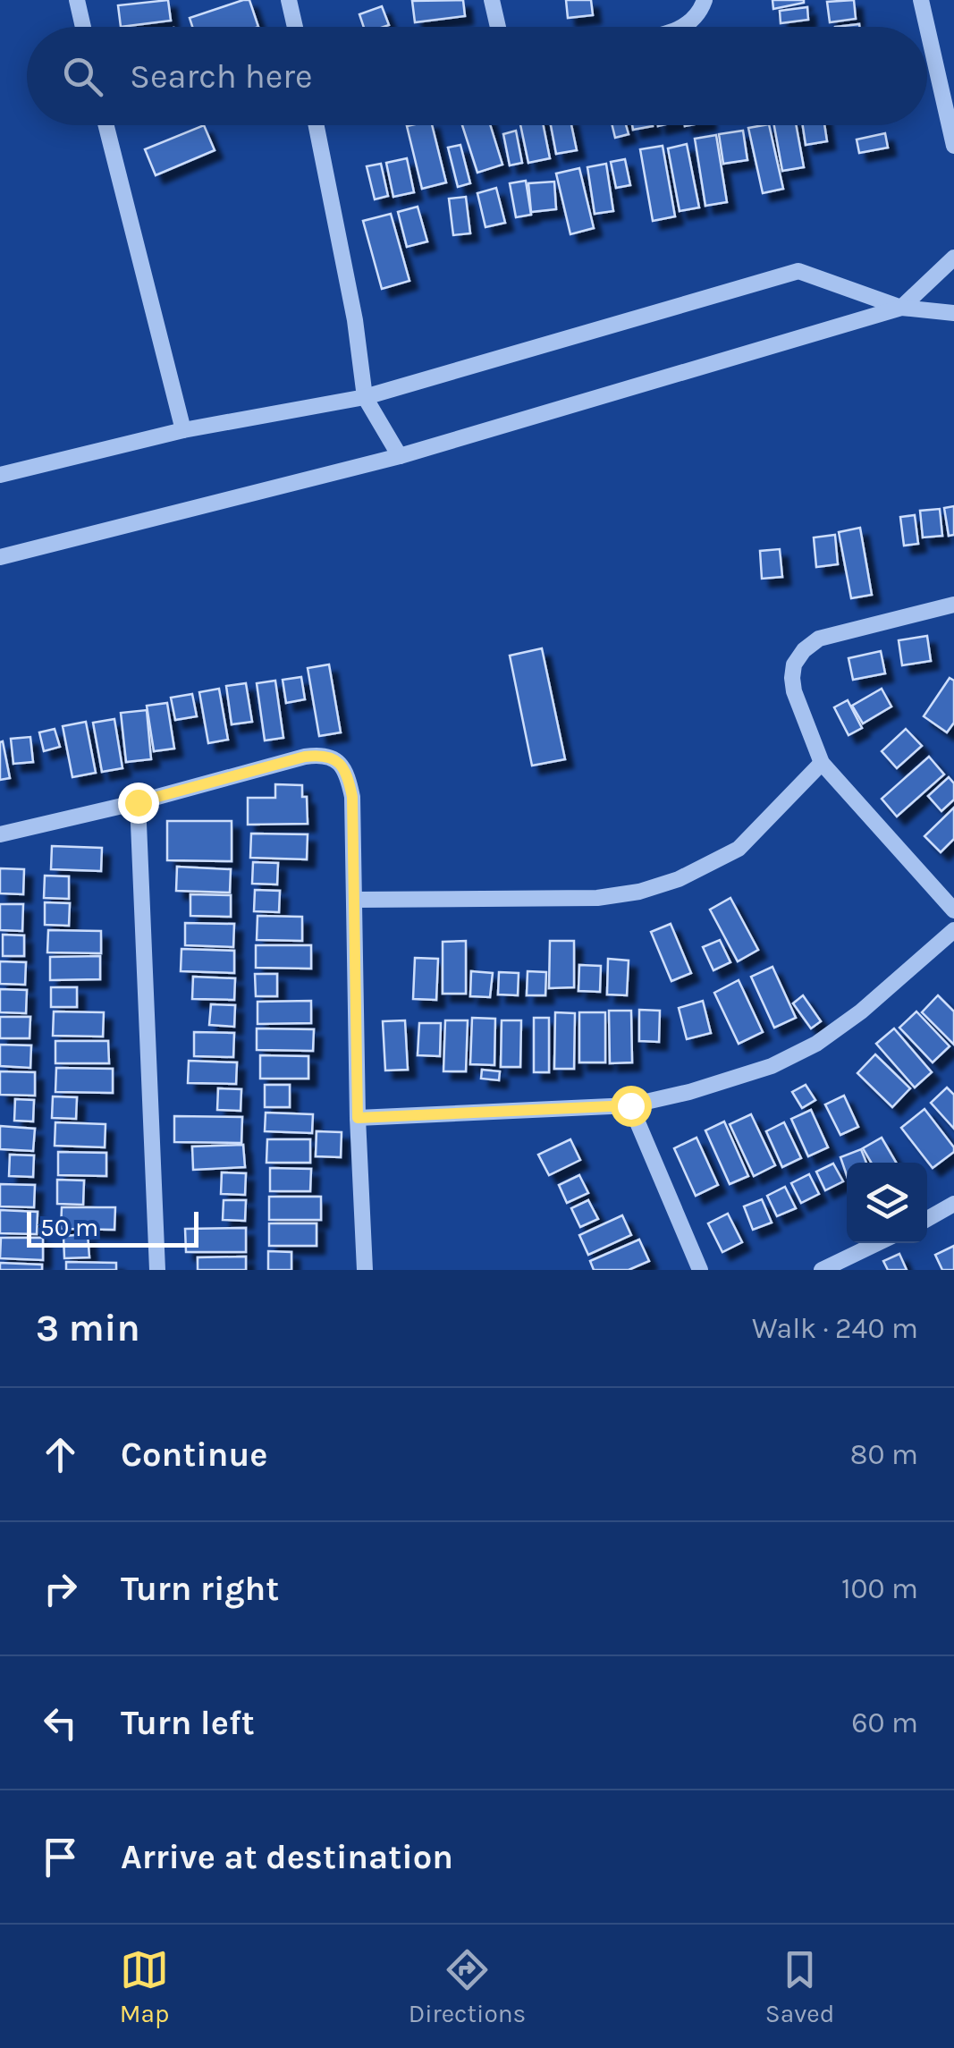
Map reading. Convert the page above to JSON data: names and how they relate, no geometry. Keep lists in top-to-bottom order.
{
  "scale_bar": "50 m",
  "page": {
    "search": "Search here",
    "scale": "50 m",
    "heading": ["3 min", "Walk · 240 m"],
    "list": [
      ["Continue", "80 m"],
      ["Turn right", "100 m"],
      ["Turn left", "60 m"],
      "Arrive at destination"
    ],
    "nav": ["Map", "Directions", "Saved"]
  }
}
